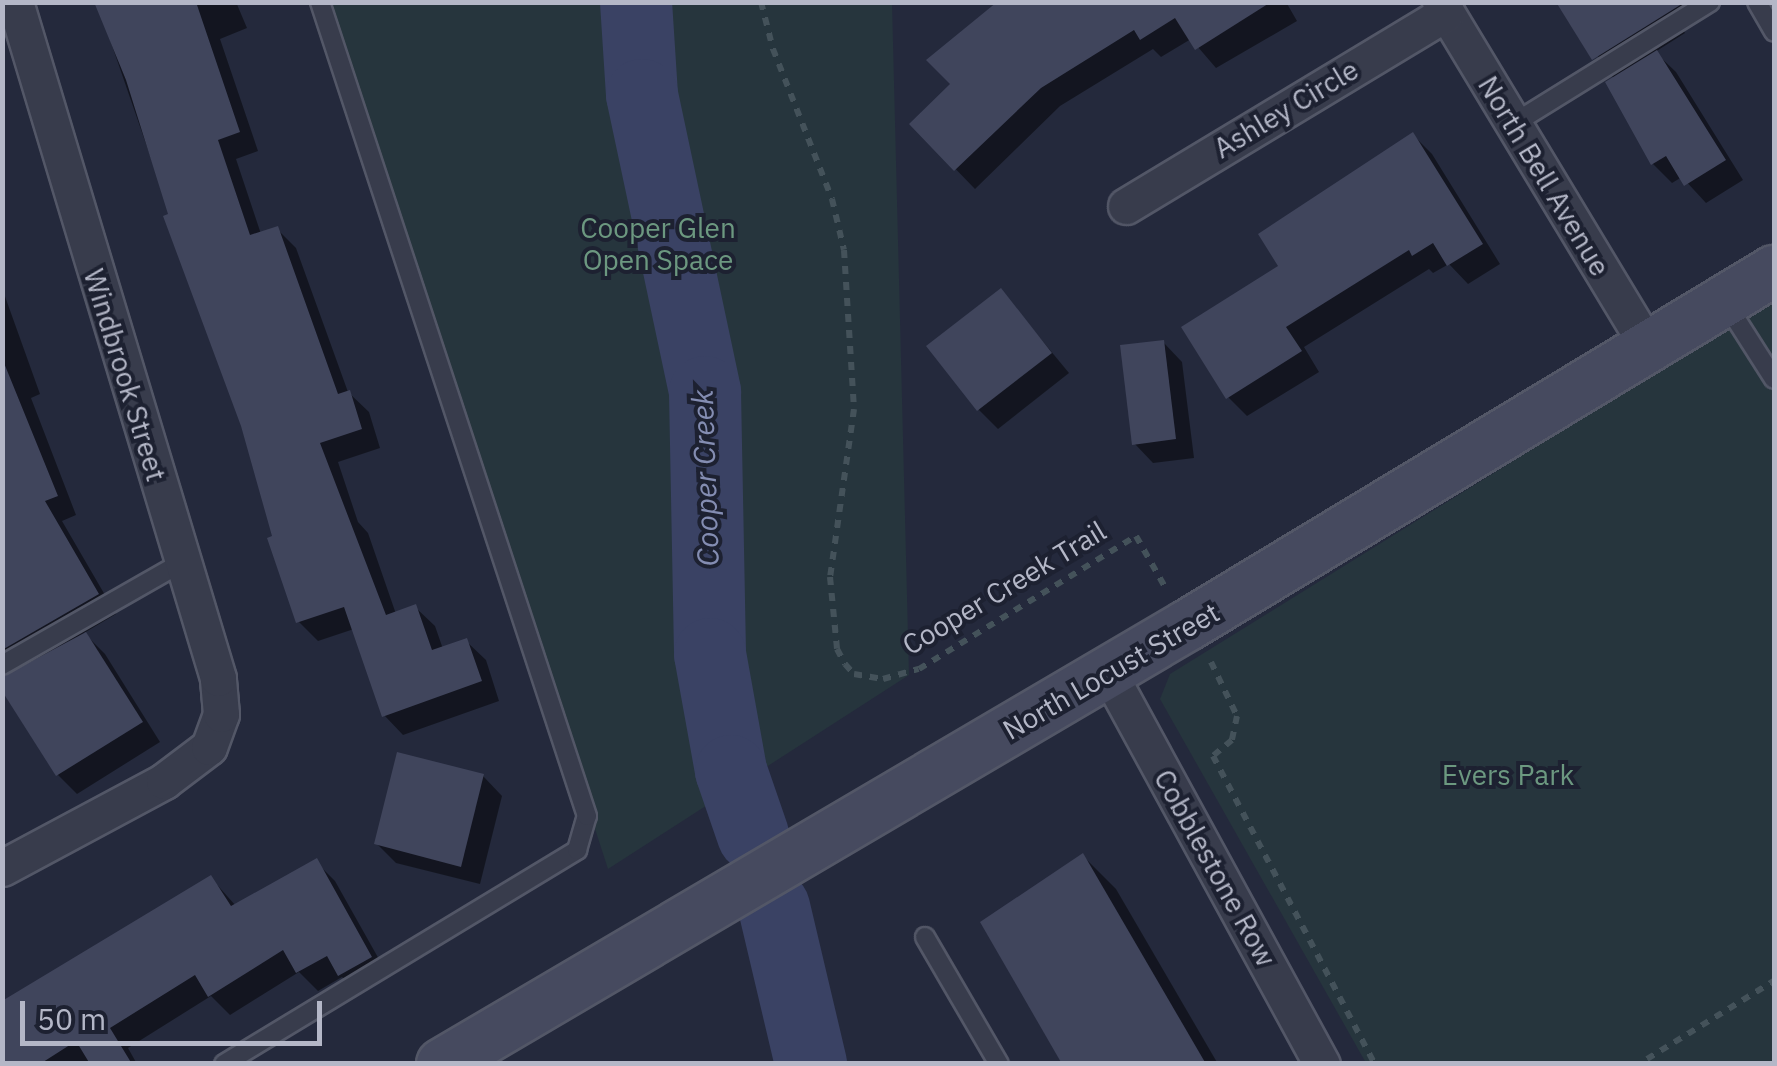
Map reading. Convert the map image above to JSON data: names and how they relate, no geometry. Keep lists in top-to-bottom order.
{
  "streets": {
    "main road": ["North Locust Street"],
    "street": [
      "Ashley Circle",
      "North Bell Avenue",
      "Windbrook Street",
      "Cobblestone Row"
    ],
    "path": ["Cooper Creek Trail"]
  },
  "crossings": [
    ["Ashley Circle", "North Bell Avenue"],
    ["North Bell Avenue", "North Locust Street"],
    ["North Locust Street", "Cobblestone Row"]
  ],
  "water": ["Cooper Creek"],
  "parks": ["Cooper Glen Open Space", "Evers Park"],
  "scale_bar": "50 m"
}
